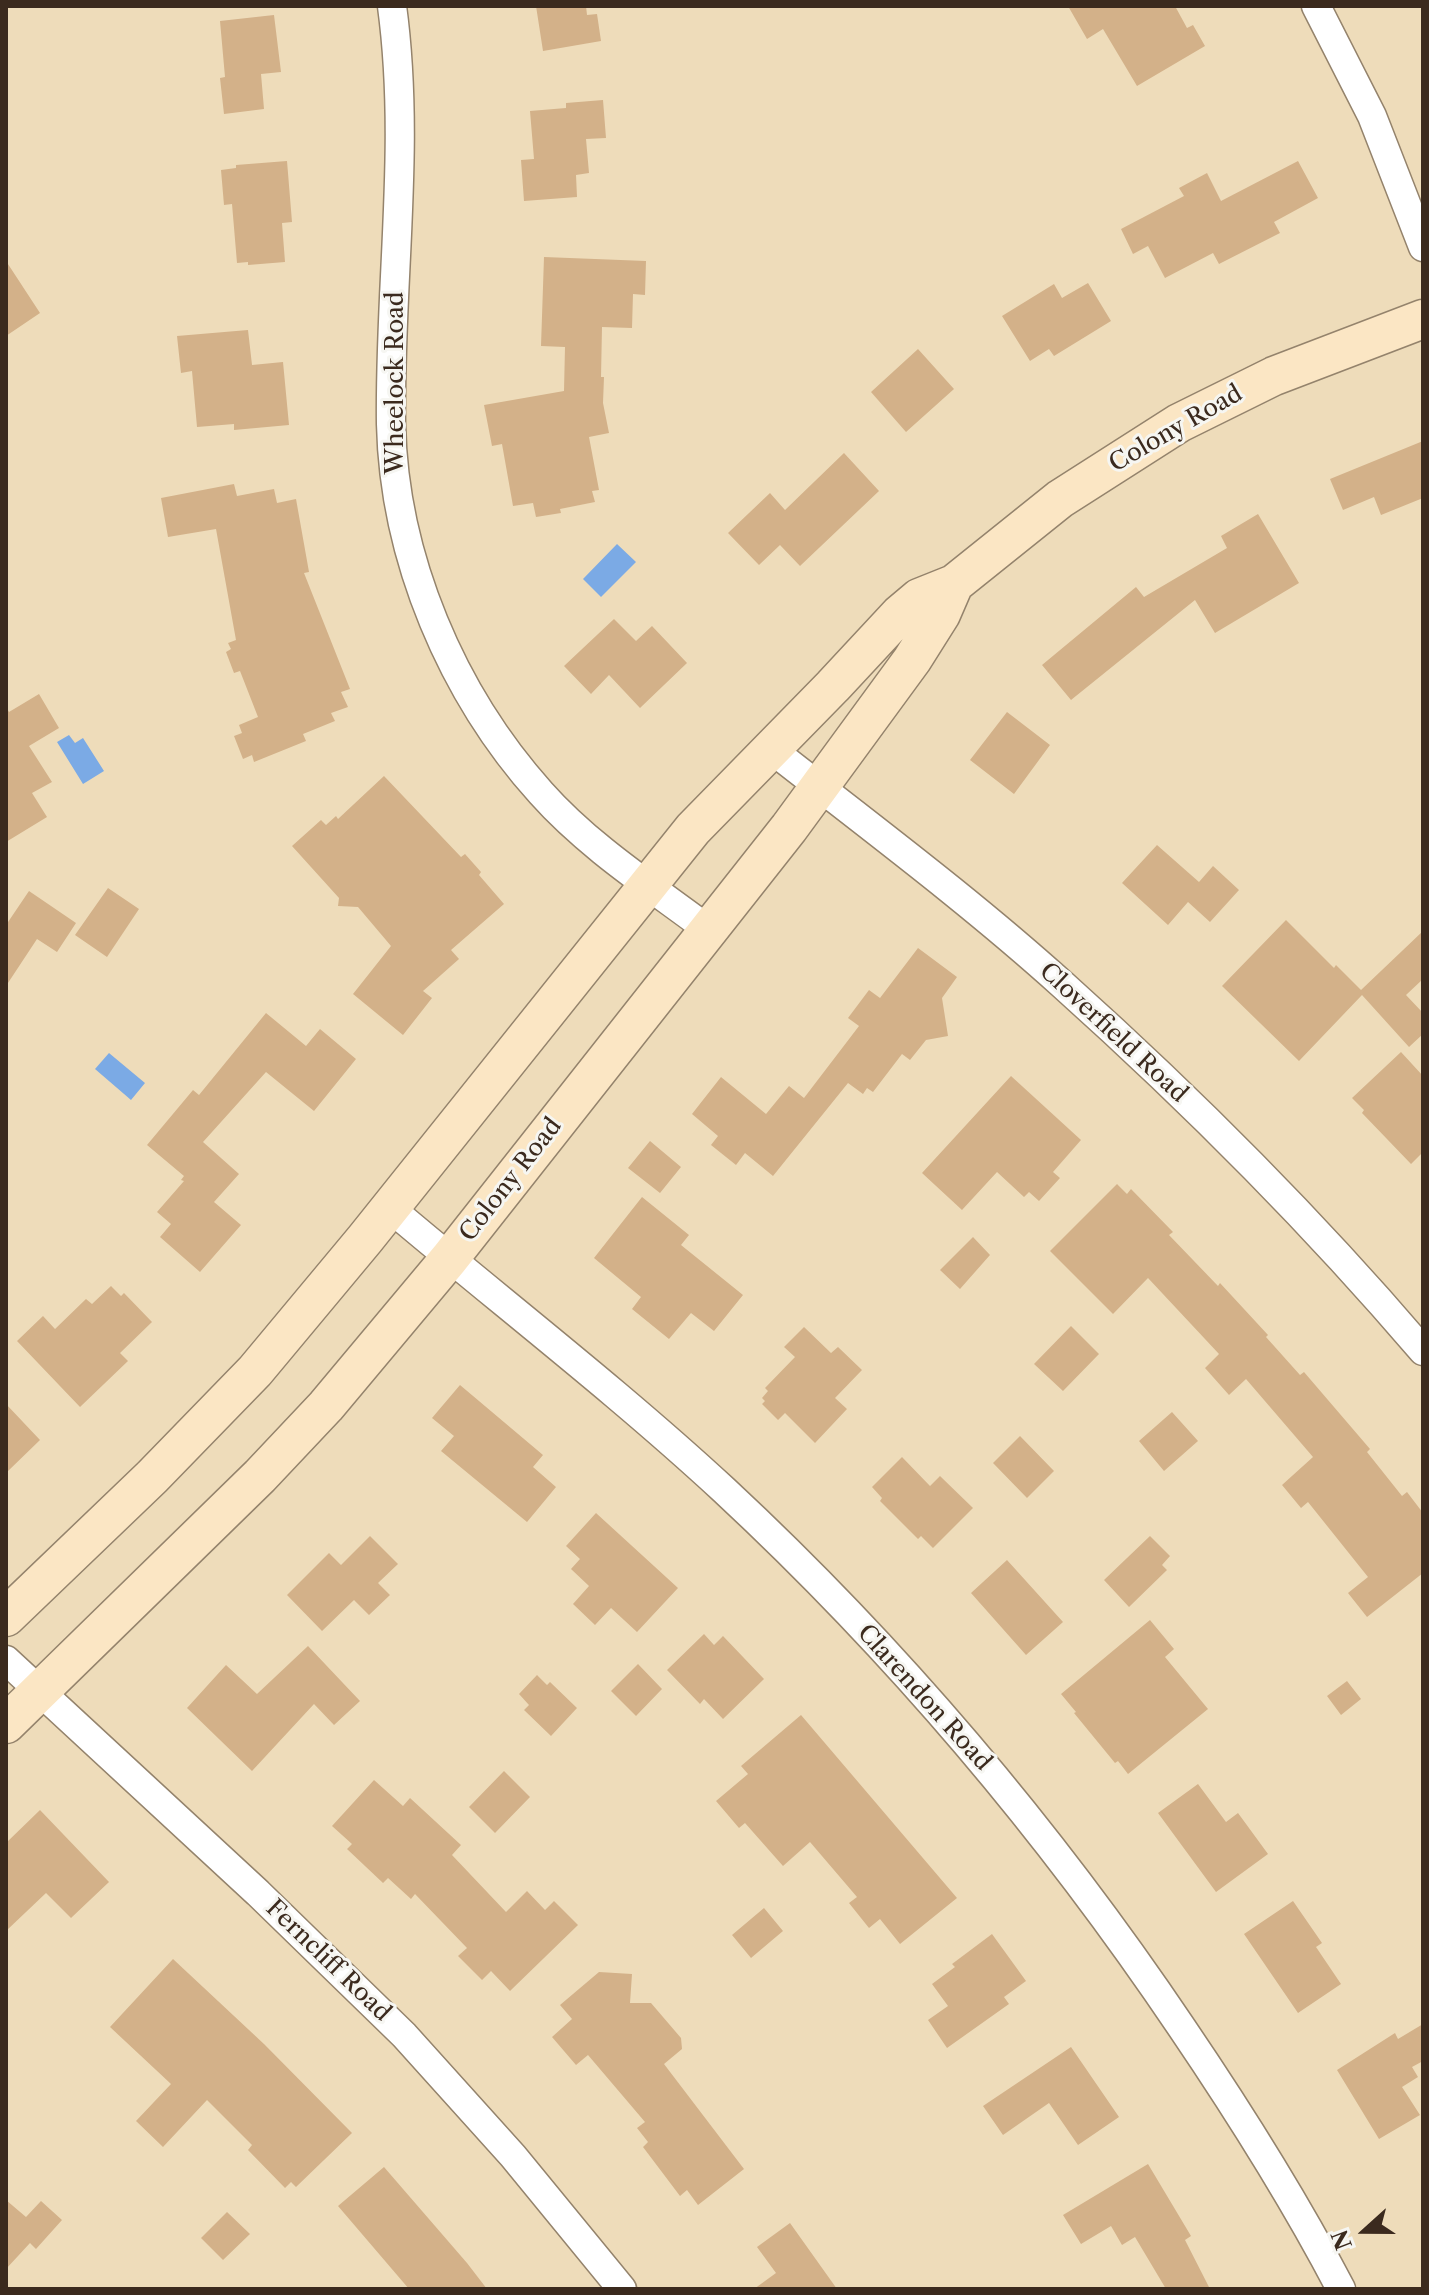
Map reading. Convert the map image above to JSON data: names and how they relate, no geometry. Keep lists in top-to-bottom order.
{
  "streets": {
    "street": [
      "Wheelock Road",
      "Colony Road",
      "Cloverfield Road",
      "Clarendon Road",
      "Ferncliff Road"
    ]
  },
  "crossings": [
    ["Wheelock Road", "Colony Road"],
    ["Colony Road", "Cloverfield Road"],
    ["Colony Road", "Clarendon Road"],
    ["Colony Road", "Ferncliff Road"]
  ],
  "north": "left"
}
